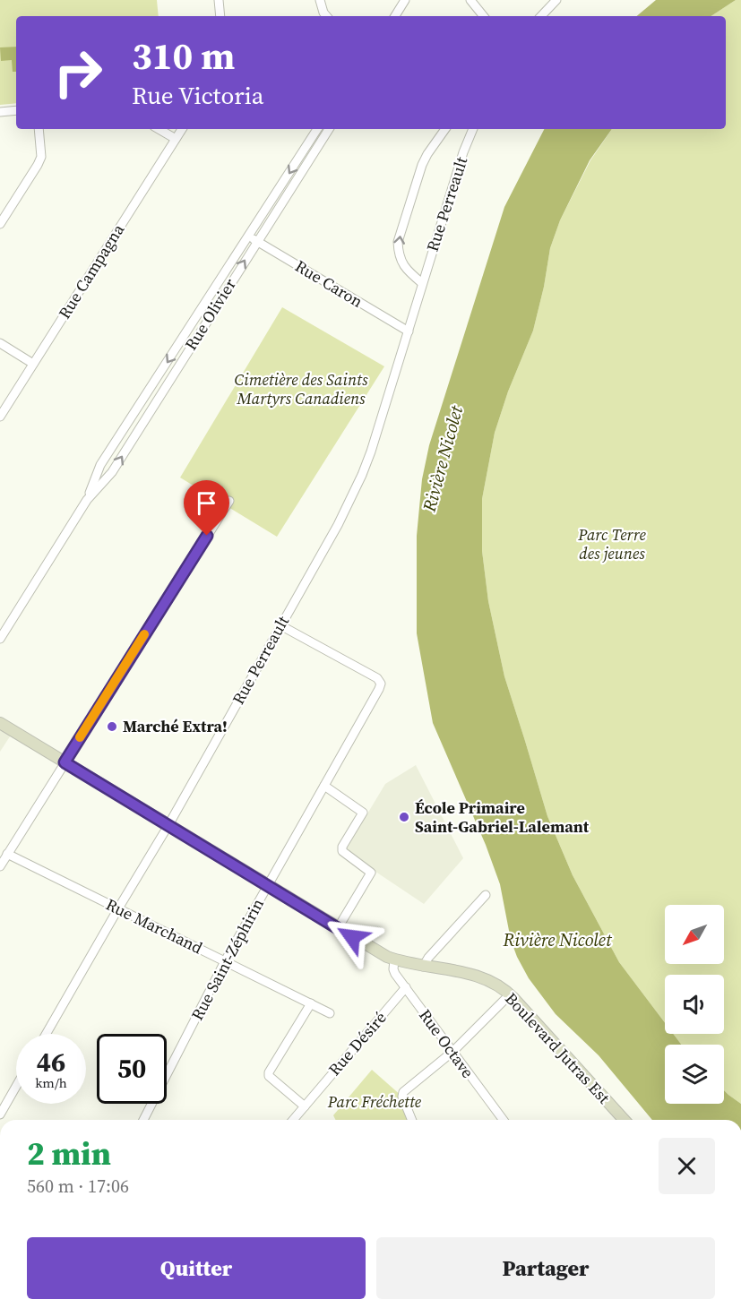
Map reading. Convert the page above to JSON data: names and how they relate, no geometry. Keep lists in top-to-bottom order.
{
  "streets": {
    "main road": ["Boulevard Jutras Est"],
    "street": [
      "Rue Perreault",
      "Rue Campagna",
      "Rue Caron",
      "Rue Olivier",
      "Rue Marchand",
      "Rue Saint-Zéphirin",
      "Rue Désiré",
      "Rue Octave"
    ]
  },
  "crossings": [
    ["Rue Perreault", "Rue Caron"],
    ["Rue Perreault", "Rue Marchand"],
    ["Rue Perreault", "Rue Saint-Zéphirin"],
    ["Rue Perreault", "Boulevard Jutras Est"],
    ["Rue Caron", "Rue Olivier"],
    ["Rue Marchand", "Rue Saint-Zéphirin"],
    ["Rue Saint-Zéphirin", "Boulevard Jutras Est"],
    ["Rue Désiré", "Rue Octave"],
    ["Rue Octave", "Boulevard Jutras Est"]
  ],
  "water": ["Rivière Nicolet"],
  "parks": ["Cimetière des Saints Martyrs Canadiens", "Parc Terre des jeunes", "Parc Fréchette"],
  "places": ["Marché Extra!", "École Primaire Saint-Gabriel-Lalemant"],
  "north": "bottom left",
  "page": {
    "turn": ["310 m", "Rue Victoria"],
    "speed": "46 km/h",
    "limit": "50",
    "heading": ["2 min", "560 m · 17:06"],
    "buttons": ["Quitter", "Partager"]
  }
}
